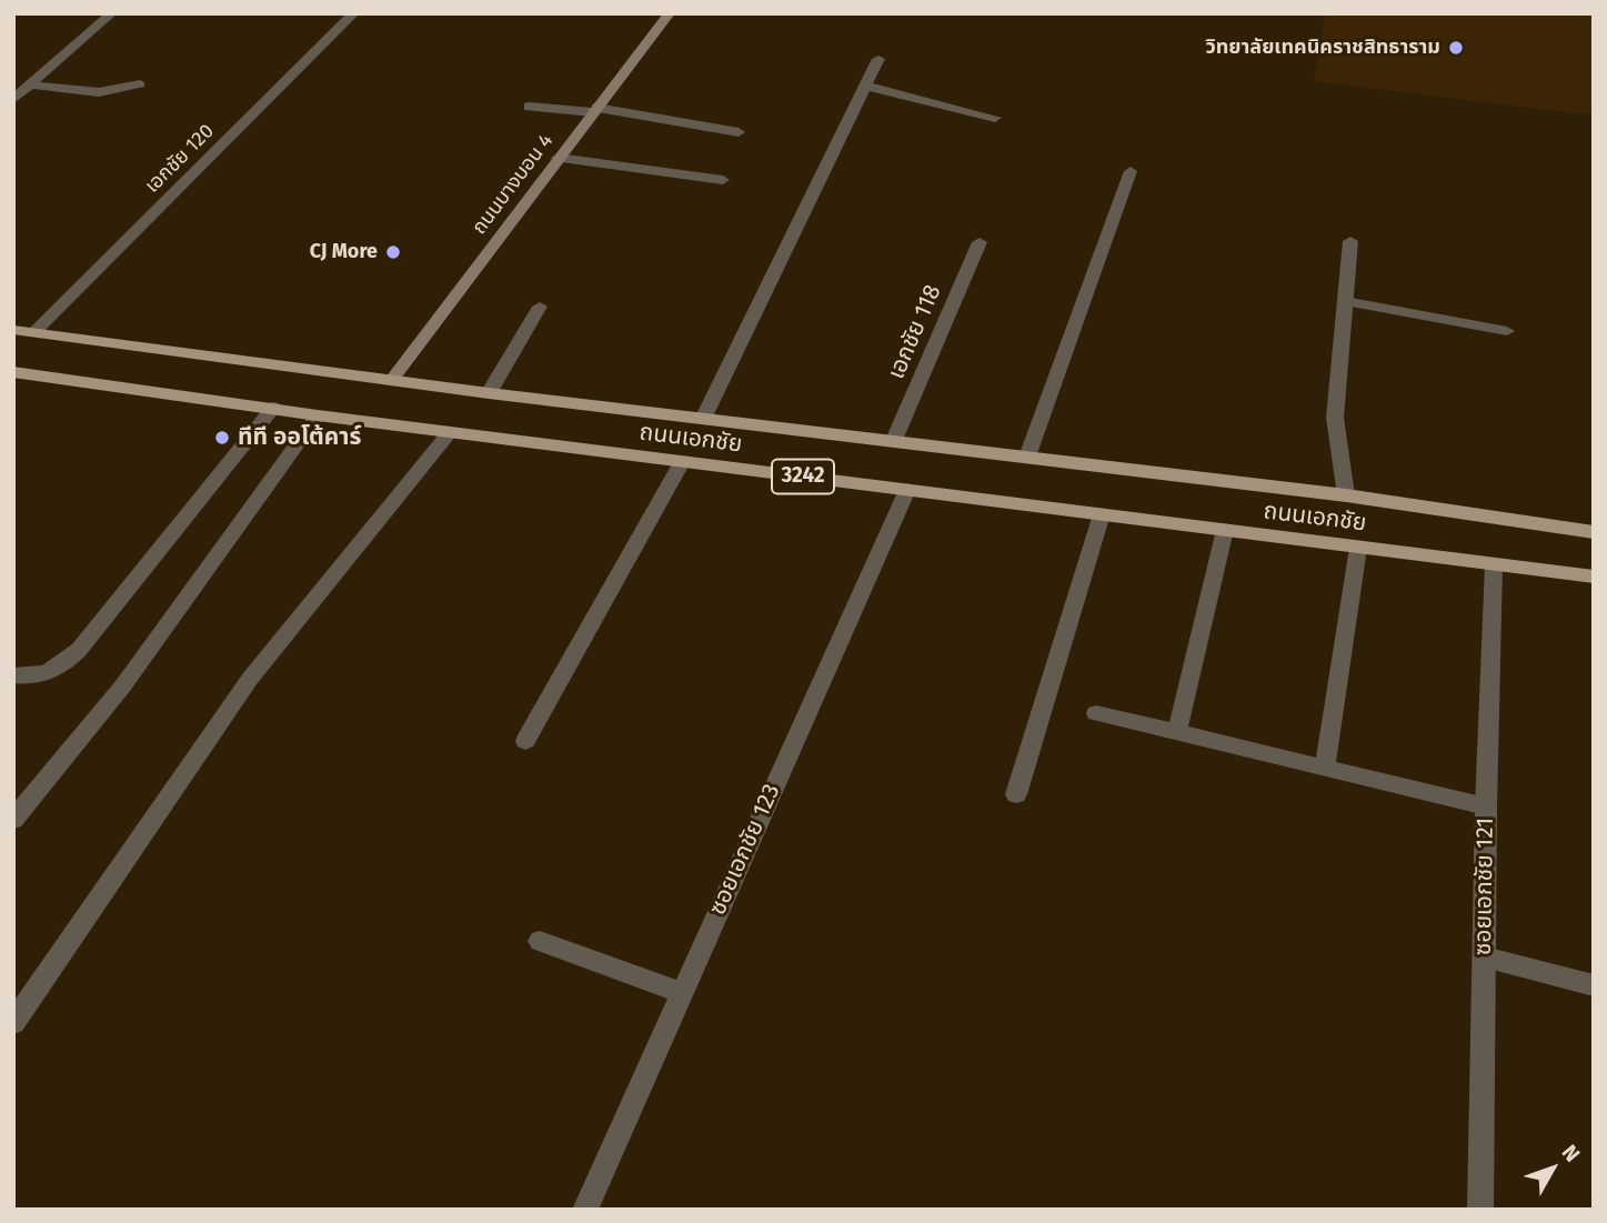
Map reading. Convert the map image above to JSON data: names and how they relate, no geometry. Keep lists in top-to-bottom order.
{
  "streets": {
    "main road": ["ถนนเอกชัย", "3242"],
    "street": [
      "เอกชัย 120",
      "ถนนบางบอน 4",
      "เอกชัย 118",
      "ซอยเอกชัย 123",
      "ซอยเอกชัย 121"
    ]
  },
  "crossings": [
    ["เอกชัย 120", "ถนนเอกชัย"],
    ["ถนนบางบอน 4", "ถนนเอกชัย"],
    ["เอกชัย 118", "ถนนเอกชัย"],
    ["ถนนเอกชัย", "ซอยเอกชัย 123"],
    ["ถนนเอกชัย", "ซอยเอกชัย 121"]
  ],
  "places": ["วิทยาลัยเทคนิคราชสิทธาราม", "CJ More", "ทีที ออโต้คาร์"],
  "north": "top right"
}
